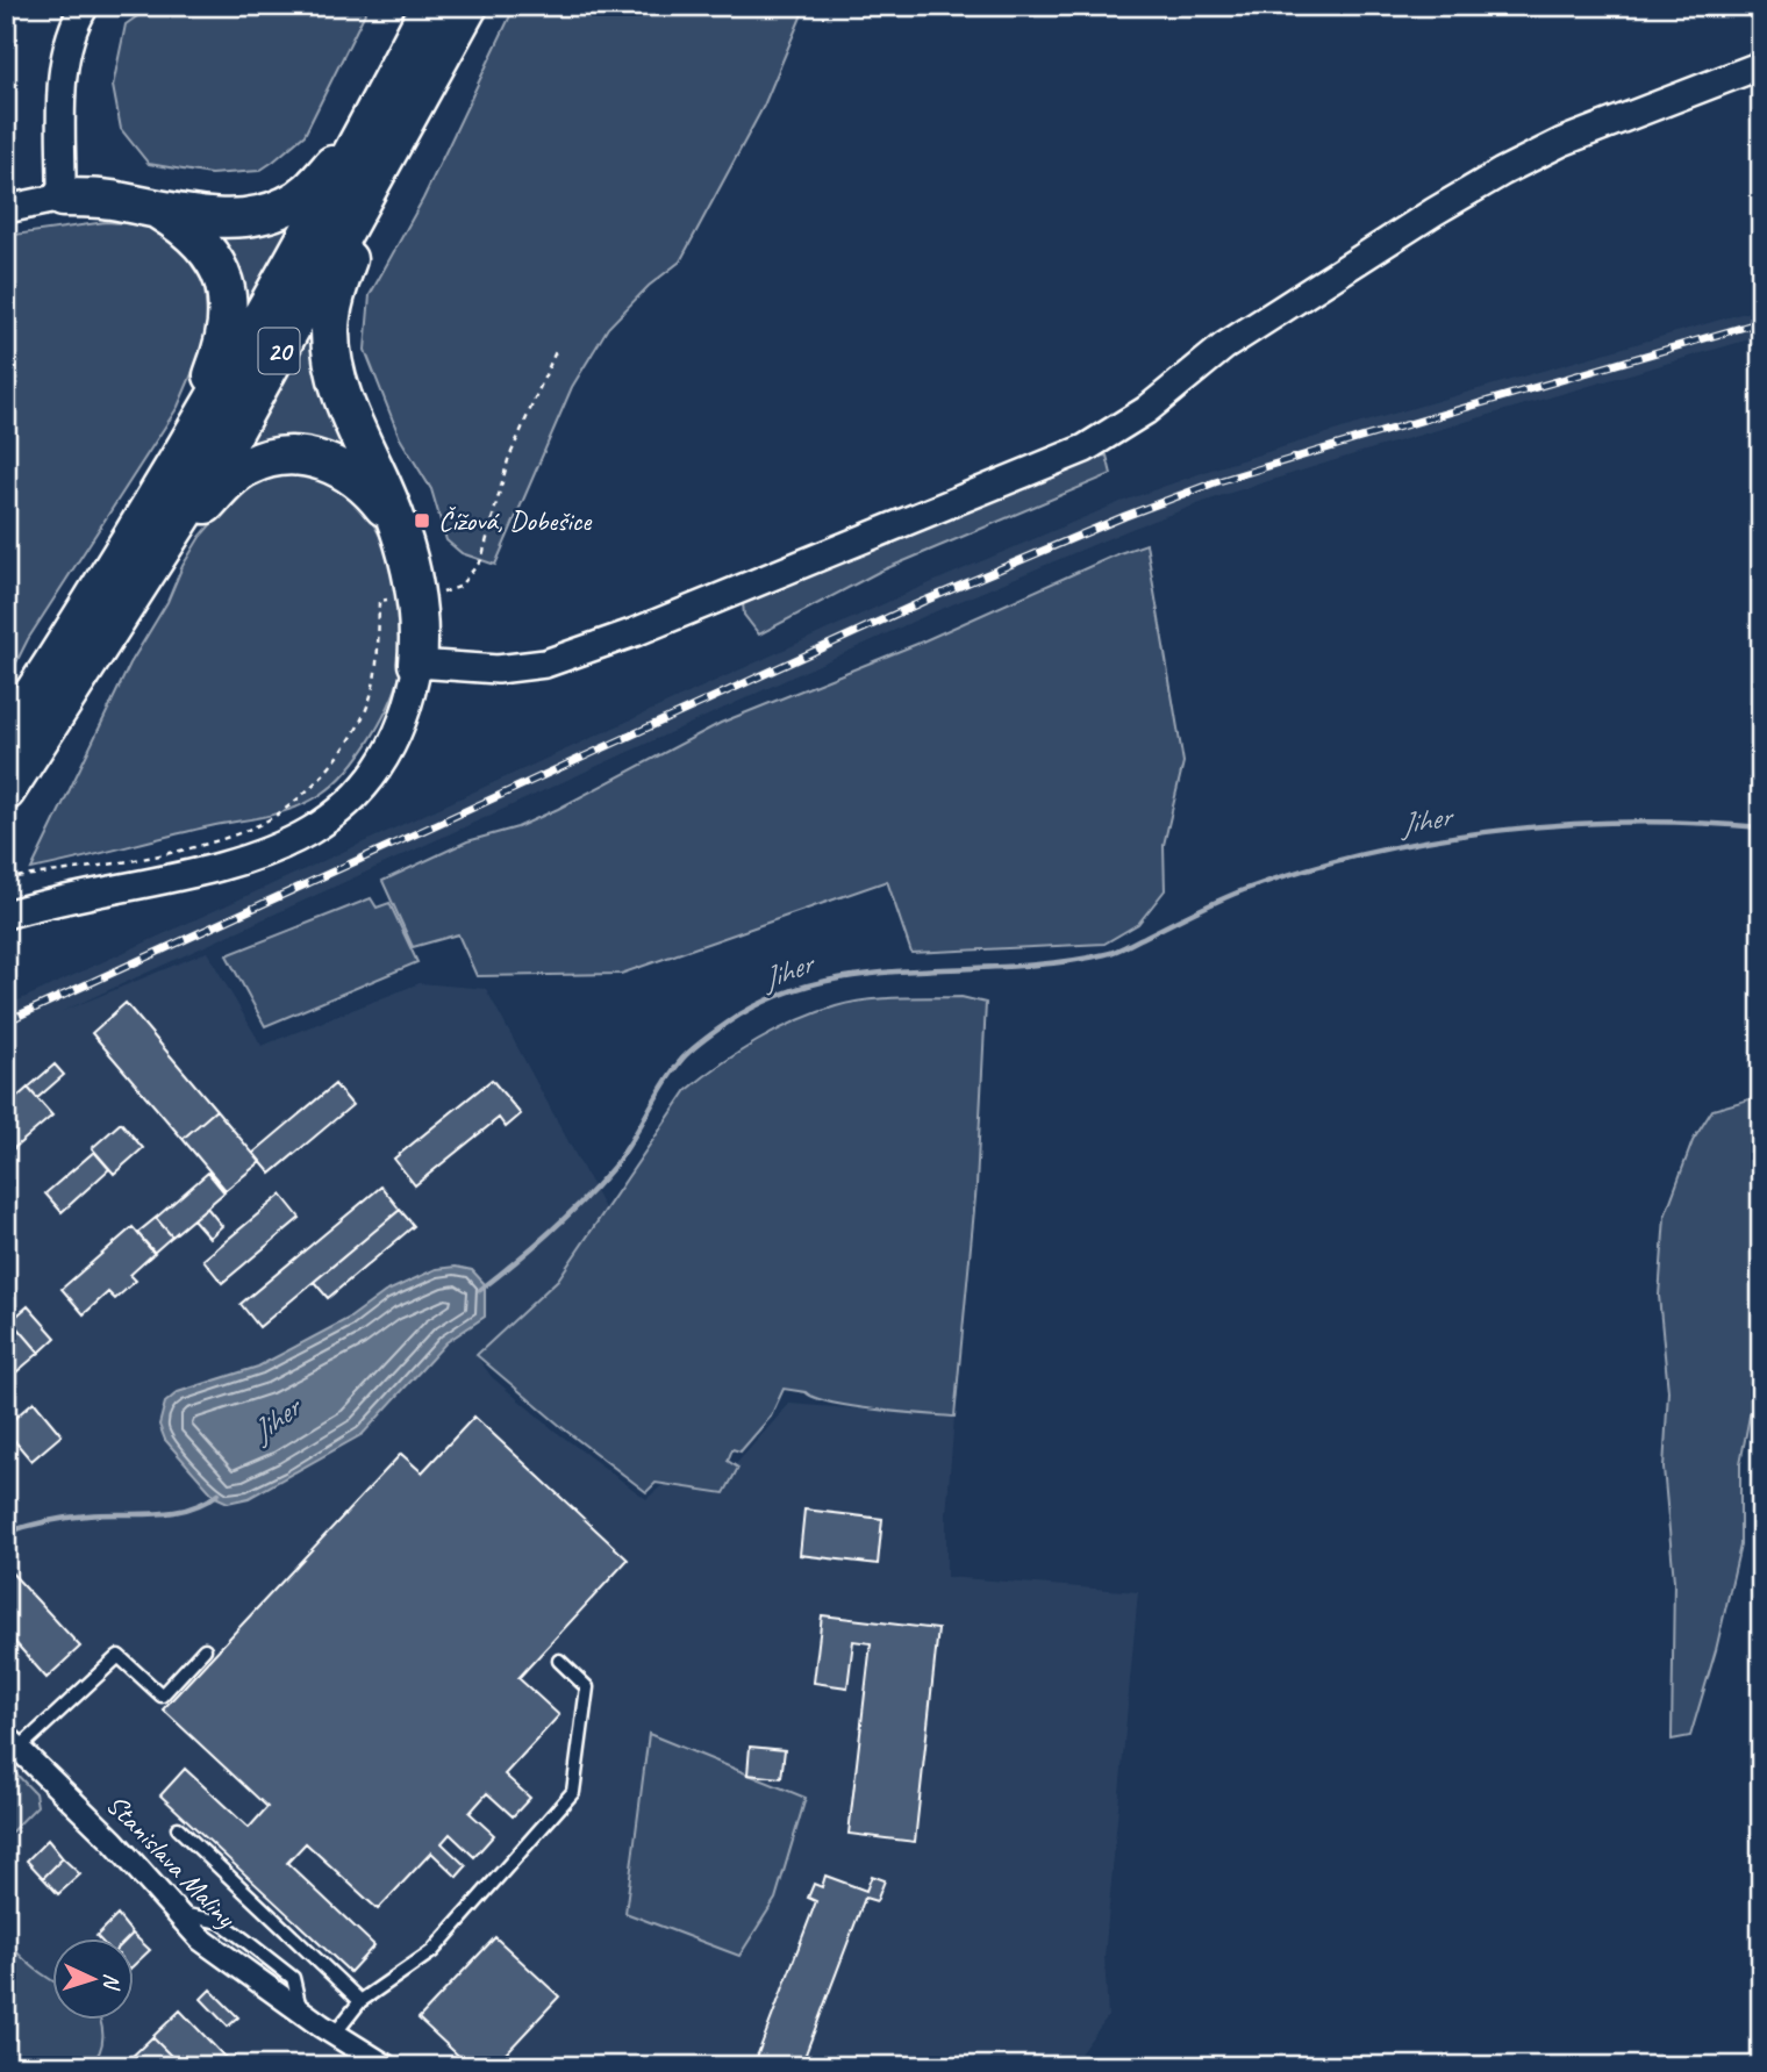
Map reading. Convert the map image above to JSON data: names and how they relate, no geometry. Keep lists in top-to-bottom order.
{
  "streets": {
    "highway": ["20"],
    "street": ["Stanislava Maliny"]
  },
  "water": ["Jiher"],
  "places": {
    "transit": ["Čížová, Dobešice"]
  },
  "north": "right"
}
